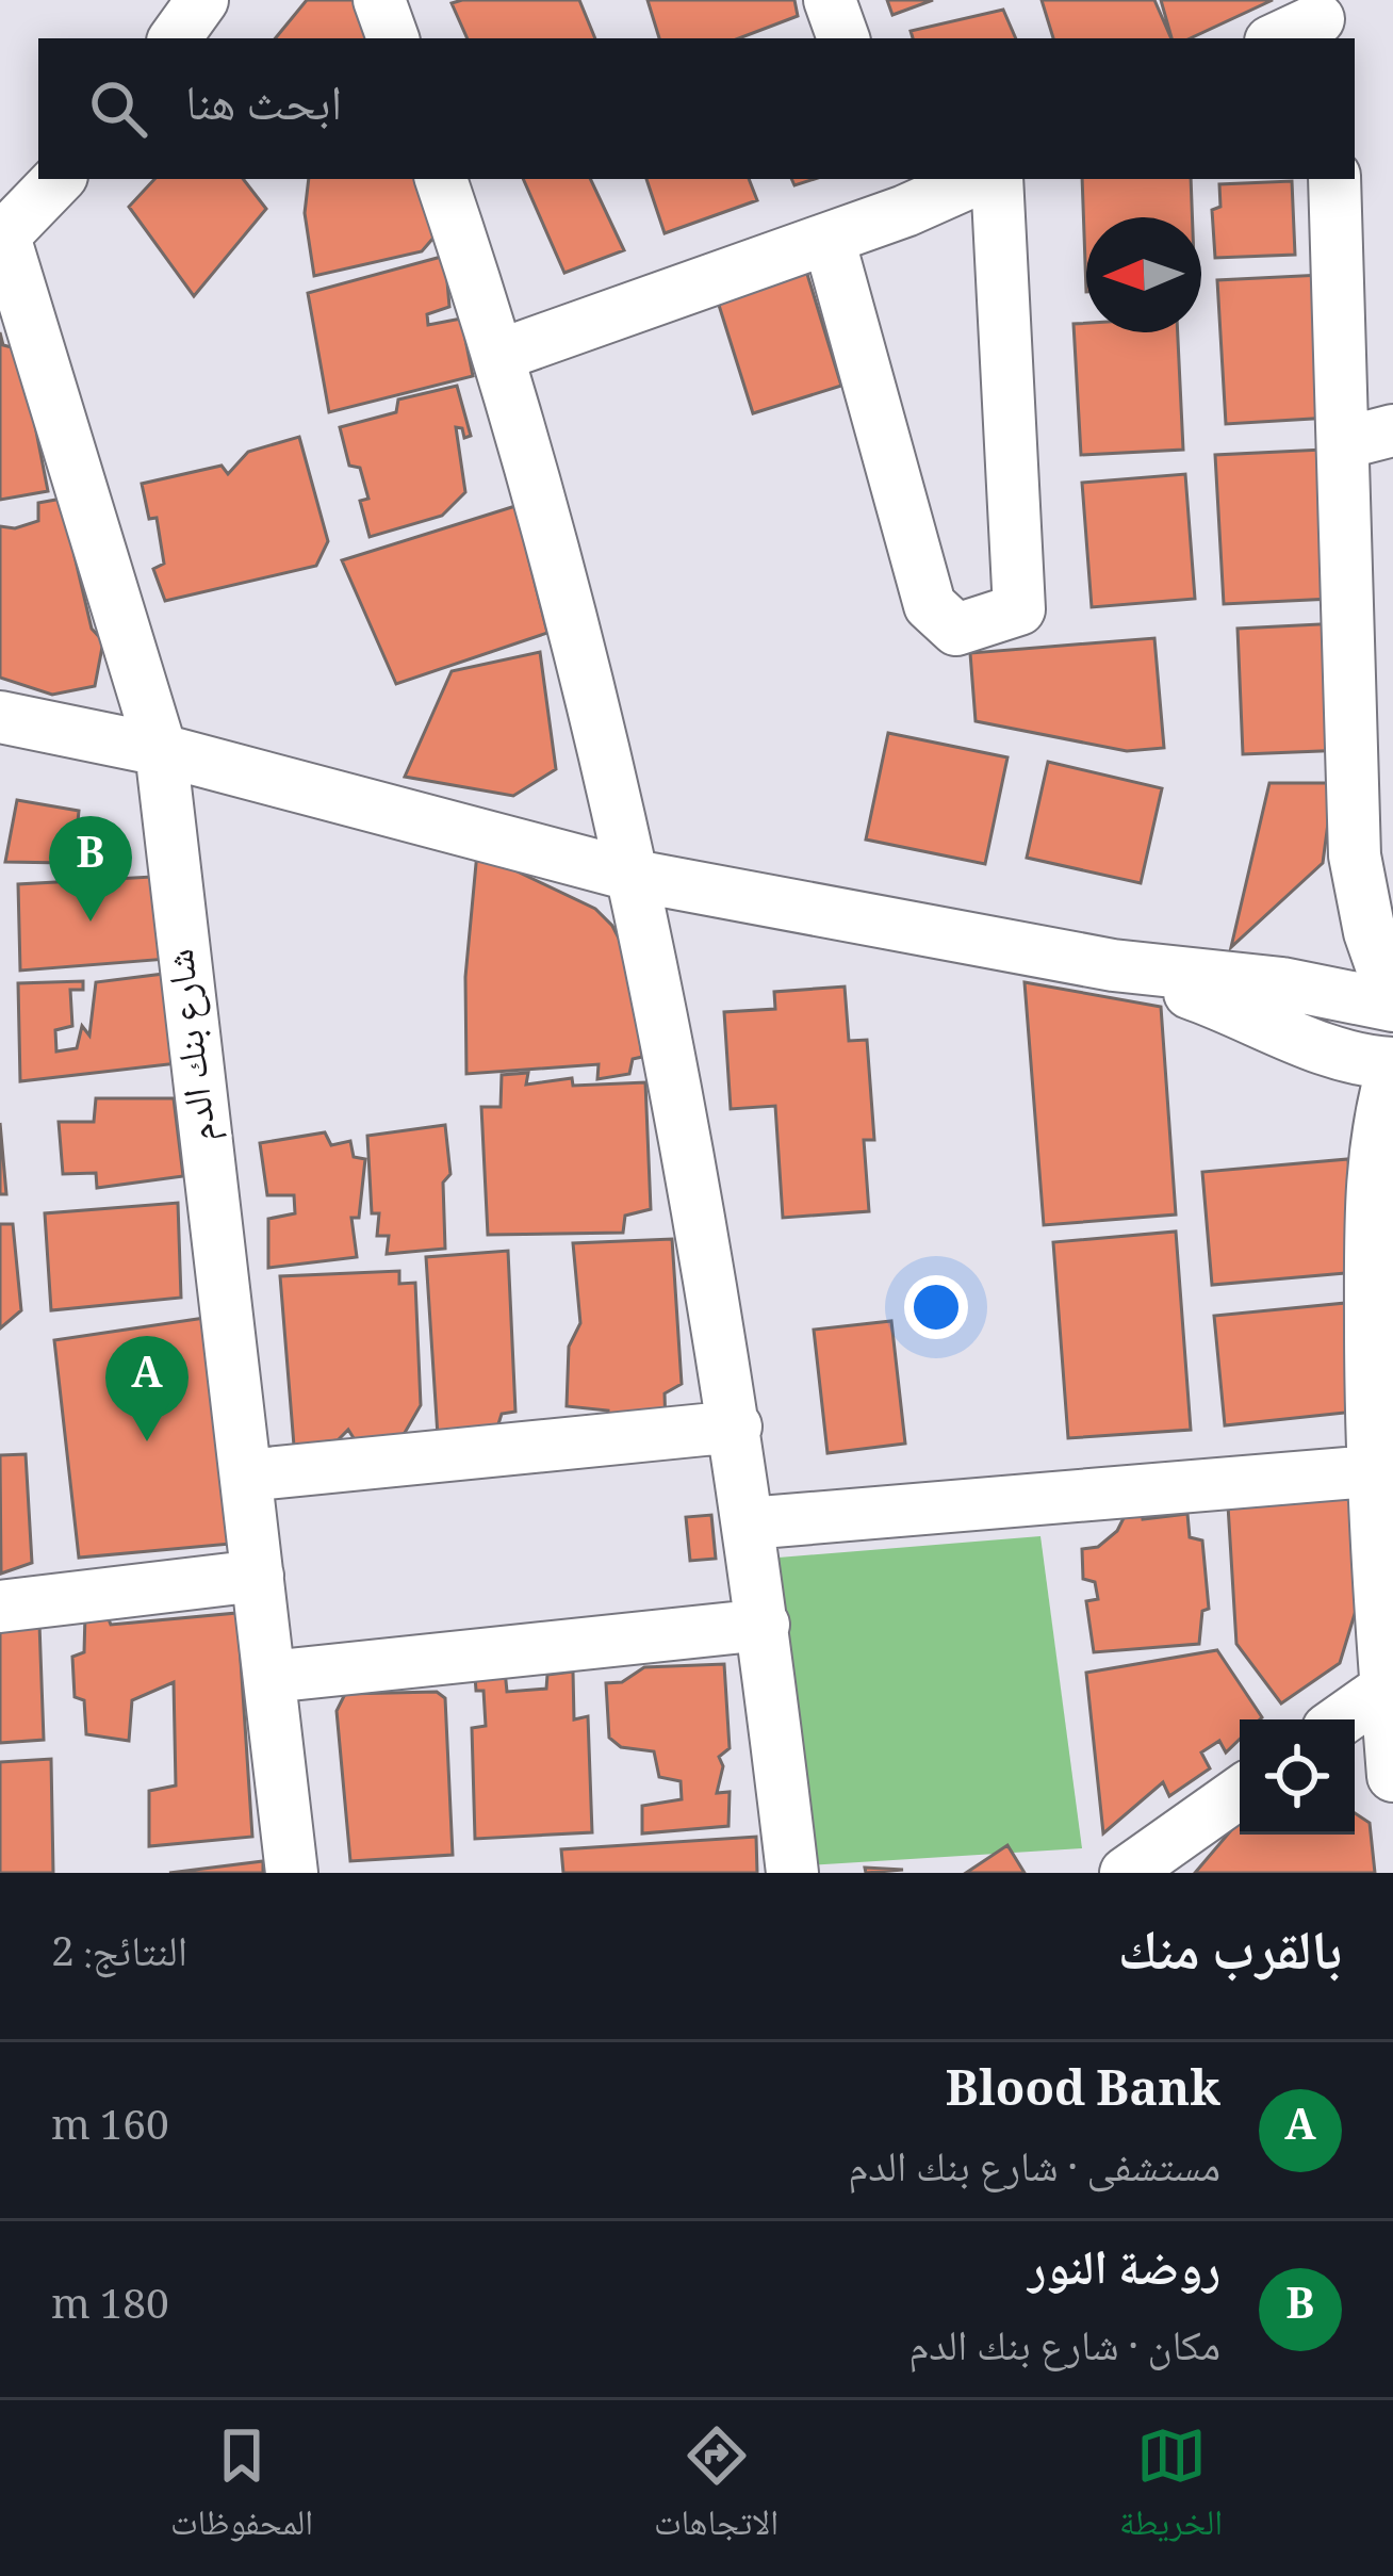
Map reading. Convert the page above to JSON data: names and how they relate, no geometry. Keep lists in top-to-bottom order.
{
  "streets": {
    "street": ["شارع بنك الدم"]
  },
  "north": "left",
  "page": {
    "search": "ابحث هنا",
    "pins": ["B", "A"],
    "heading": ["بالقرب منك", "النتائج: 2"],
    "list": [
      {
        "mark": "A",
        "name": "Blood Bank",
        "note": "مستشفى · شارع بنك الدم",
        "value": "160 m"
      },
      {
        "mark": "B",
        "name": "روضة النور",
        "note": "مكان · شارع بنك الدم",
        "value": "180 m"
      }
    ],
    "nav": ["الخريطة", "الاتجاهات", "المحفوظات"]
  }
}
